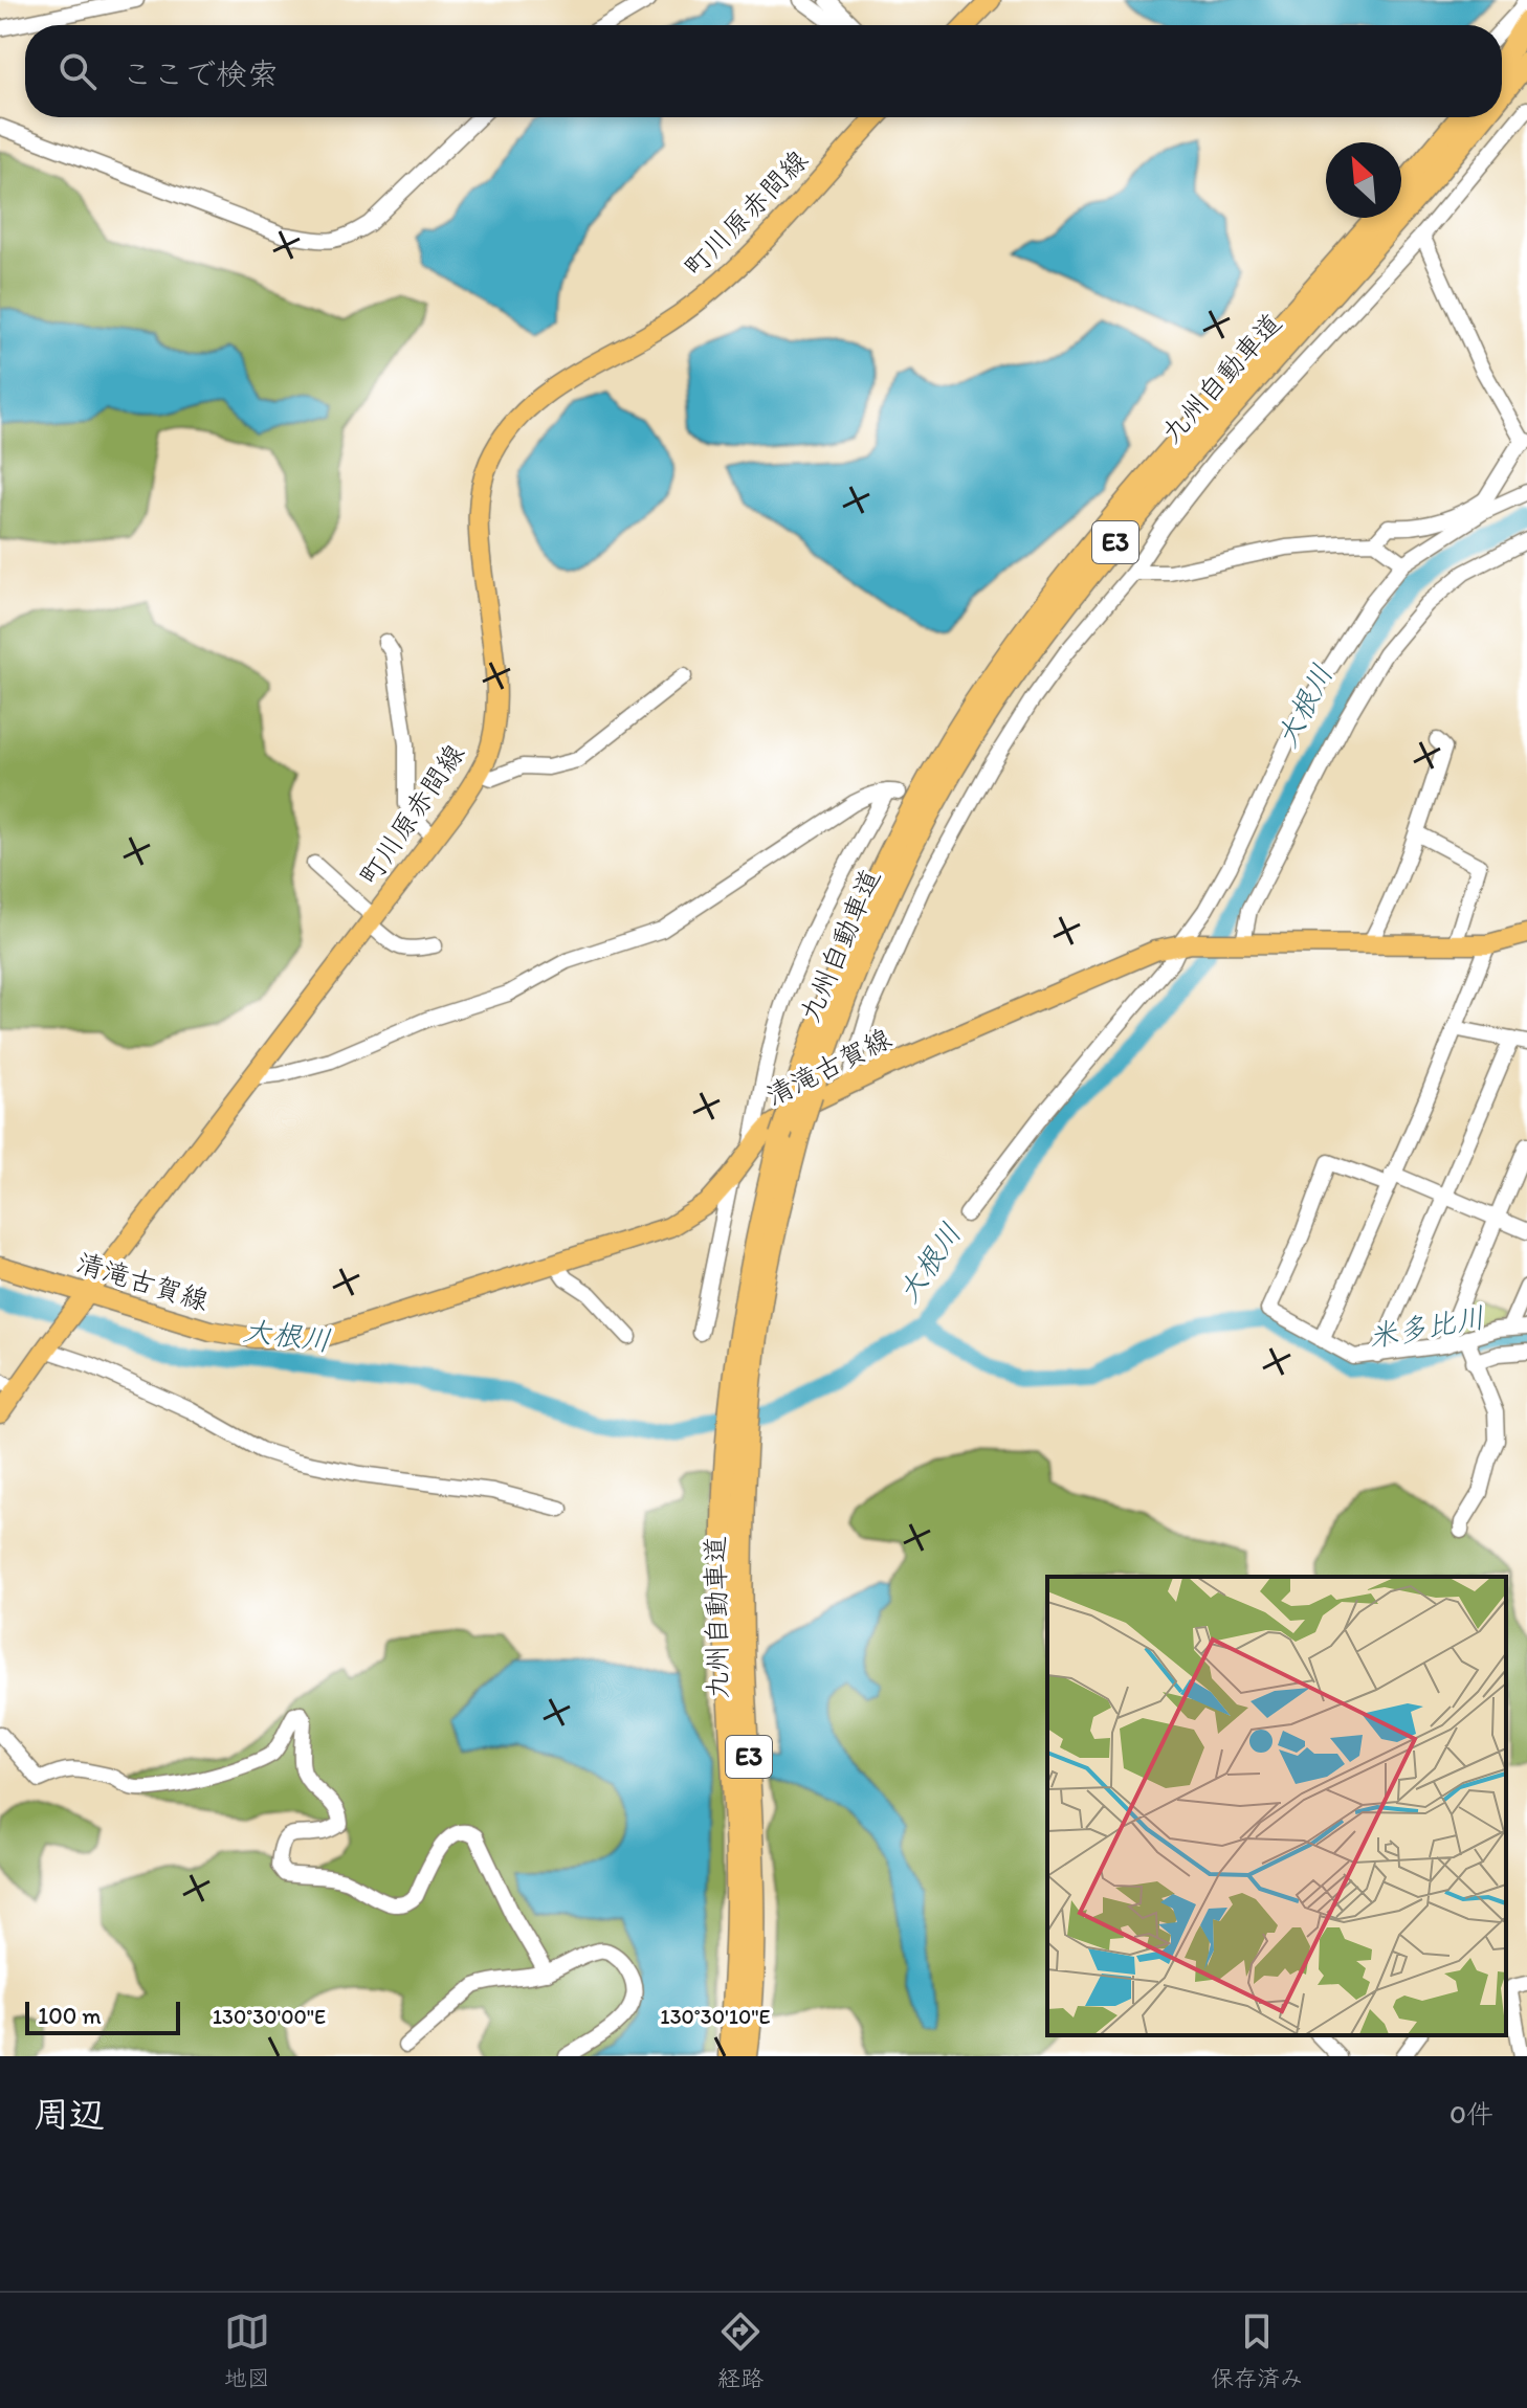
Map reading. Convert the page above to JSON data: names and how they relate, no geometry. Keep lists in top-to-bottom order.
{
  "streets": {
    "highway": ["九州自動車道", "E3"],
    "main road": ["町川原赤間線", "清滝古賀線"]
  },
  "crossings": [
    ["町川原赤間線", "清滝古賀線"]
  ],
  "water": ["大根川", "米多比川"],
  "scale_bar": "100 m",
  "north": "top left",
  "page": {
    "search": "ここで検索",
    "scale": "100 m",
    "heading": ["周辺", "0件"],
    "nav": ["地図", "経路", "保存済み"]
  },
  "coordinates": ["130°30'00\"E", "130°30'10\"E"]
}
